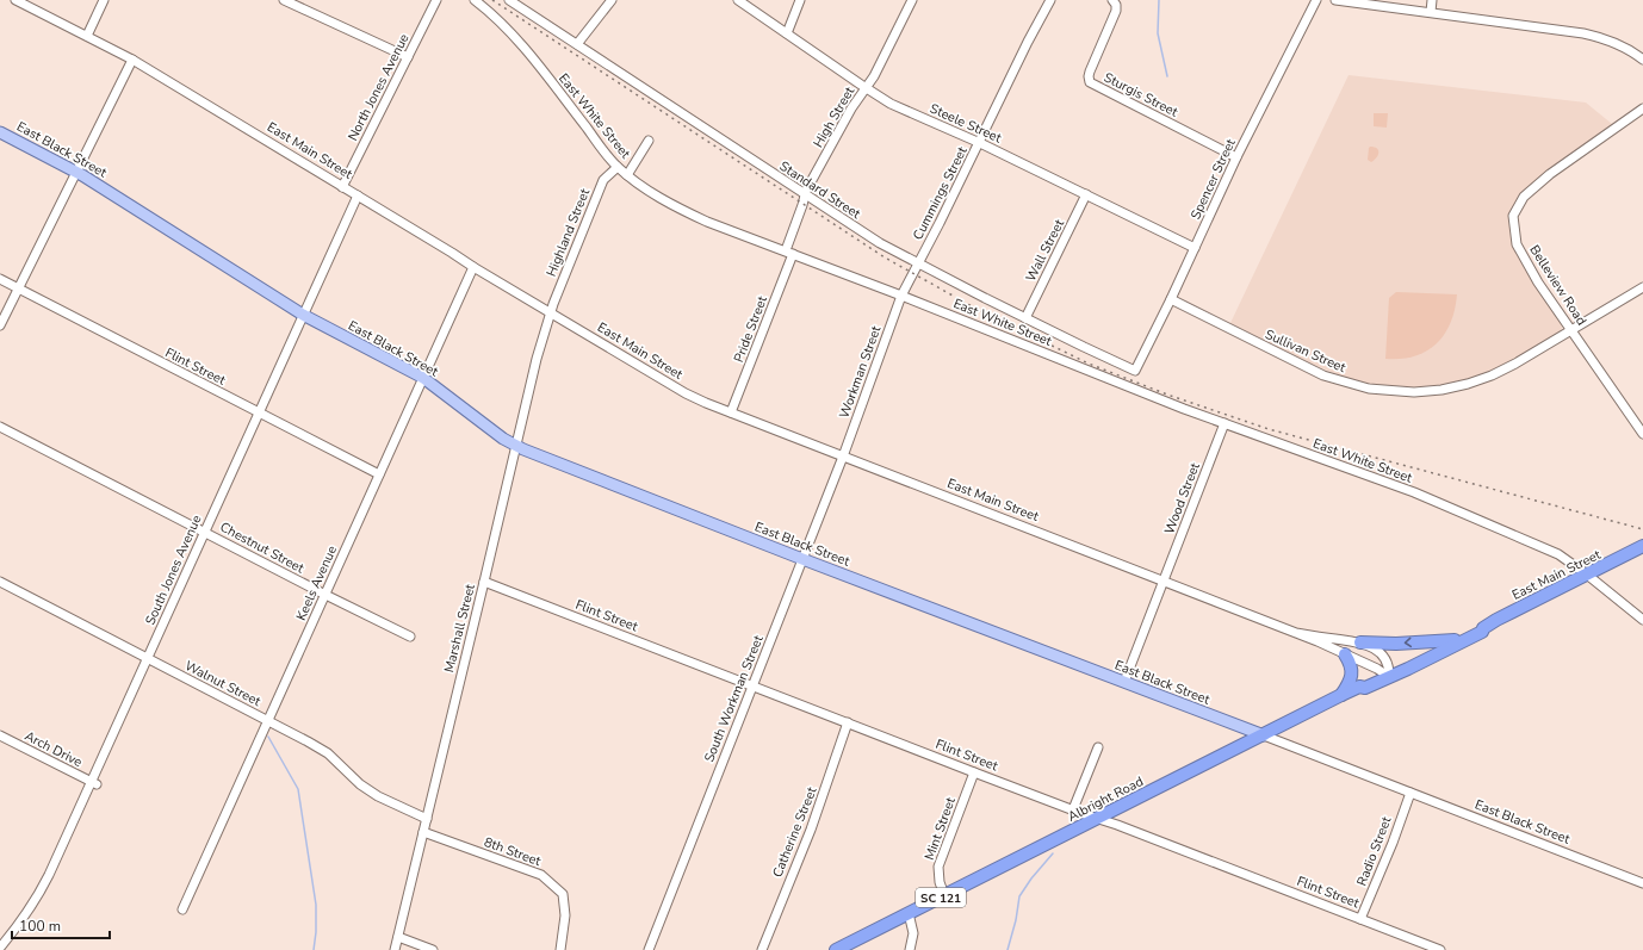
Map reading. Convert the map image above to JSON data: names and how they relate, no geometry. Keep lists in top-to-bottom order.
{
  "streets": {
    "highway": ["East Main Street", "Albright Road", "SC 121"],
    "main road": ["East Black Street"],
    "street": [
      "North Jones Avenue",
      "Sturgis Street",
      "East White Street",
      "High Street",
      "Steele Street",
      "Spencer Street",
      "Standard Street",
      "Cummings Street",
      "Highland Street",
      "Wall Street",
      "Belleview Road",
      "Pride Street",
      "Sullivan Street",
      "Flint Street",
      "Workman Street",
      "Wood Street",
      "Chestnut Street",
      "South Jones Avenue",
      "Keels Avenue",
      "Marshall Street",
      "Walnut Street",
      "South Workman Street",
      "Arch Drive",
      "Mint Street",
      "Catherine Street",
      "8th Street",
      "Radio Street"
    ]
  },
  "crossings": [
    ["North Jones Avenue", "East Main Street"],
    ["Sturgis Street", "Spencer Street"],
    ["East White Street", "High Street"],
    ["East White Street", "East Main Street"],
    ["East White Street", "Cummings Street"],
    ["East White Street", "Highland Street"],
    ["East White Street", "Pride Street"],
    ["East White Street", "Workman Street"],
    ["East White Street", "Wood Street"],
    ["High Street", "Steele Street"],
    ["High Street", "Standard Street"],
    ["High Street", "Pride Street"],
    ["Steele Street", "Spencer Street"],
    ["Steele Street", "Cummings Street"],
    ["Steele Street", "Wall Street"],
    ["East Black Street", "Wood Street"],
    ["East Black Street", "South Jones Avenue"],
    ["East Black Street", "Keels Avenue"],
    ["East Black Street", "Marshall Street"],
    ["East Black Street", "South Workman Street"],
    ["East Black Street", "Albright Road"],
    ["East Black Street", "Radio Street"],
    ["East Main Street", "Highland Street"],
    ["East Main Street", "Pride Street"],
    ["East Main Street", "Workman Street"],
    ["East Main Street", "Wood Street"],
    ["East Main Street", "South Jones Avenue"],
    ["East Main Street", "Keels Avenue"],
    ["East Main Street", "Marshall Street"],
    ["East Main Street", "South Workman Street"],
    ["East Main Street", "Albright Road"],
    ["Spencer Street", "Standard Street"],
    ["Spencer Street", "Sullivan Street"],
    ["Standard Street", "Cummings Street"],
    ["Standard Street", "Wall Street"],
    ["Cummings Street", "Workman Street"],
    ["Highland Street", "Marshall Street"],
    ["Belleview Road", "Sullivan Street"],
    ["Flint Street", "South Jones Avenue"],
    ["Flint Street", "Keels Avenue"],
    ["Flint Street", "Marshall Street"],
    ["Flint Street", "South Workman Street"],
    ["Flint Street", "Albright Road"],
    ["Flint Street", "Mint Street"],
    ["Flint Street", "Catherine Street"],
    ["Flint Street", "Radio Street"],
    ["Workman Street", "South Workman Street"],
    ["Chestnut Street", "South Jones Avenue"],
    ["Chestnut Street", "Keels Avenue"],
    ["South Jones Avenue", "Walnut Street"],
    ["South Jones Avenue", "Arch Drive"],
    ["Keels Avenue", "Walnut Street"],
    ["Marshall Street", "Walnut Street"],
    ["Marshall Street", "8th Street"],
    ["Albright Road", "Mint Street"]
  ],
  "scale_bar": "100 m"
}
